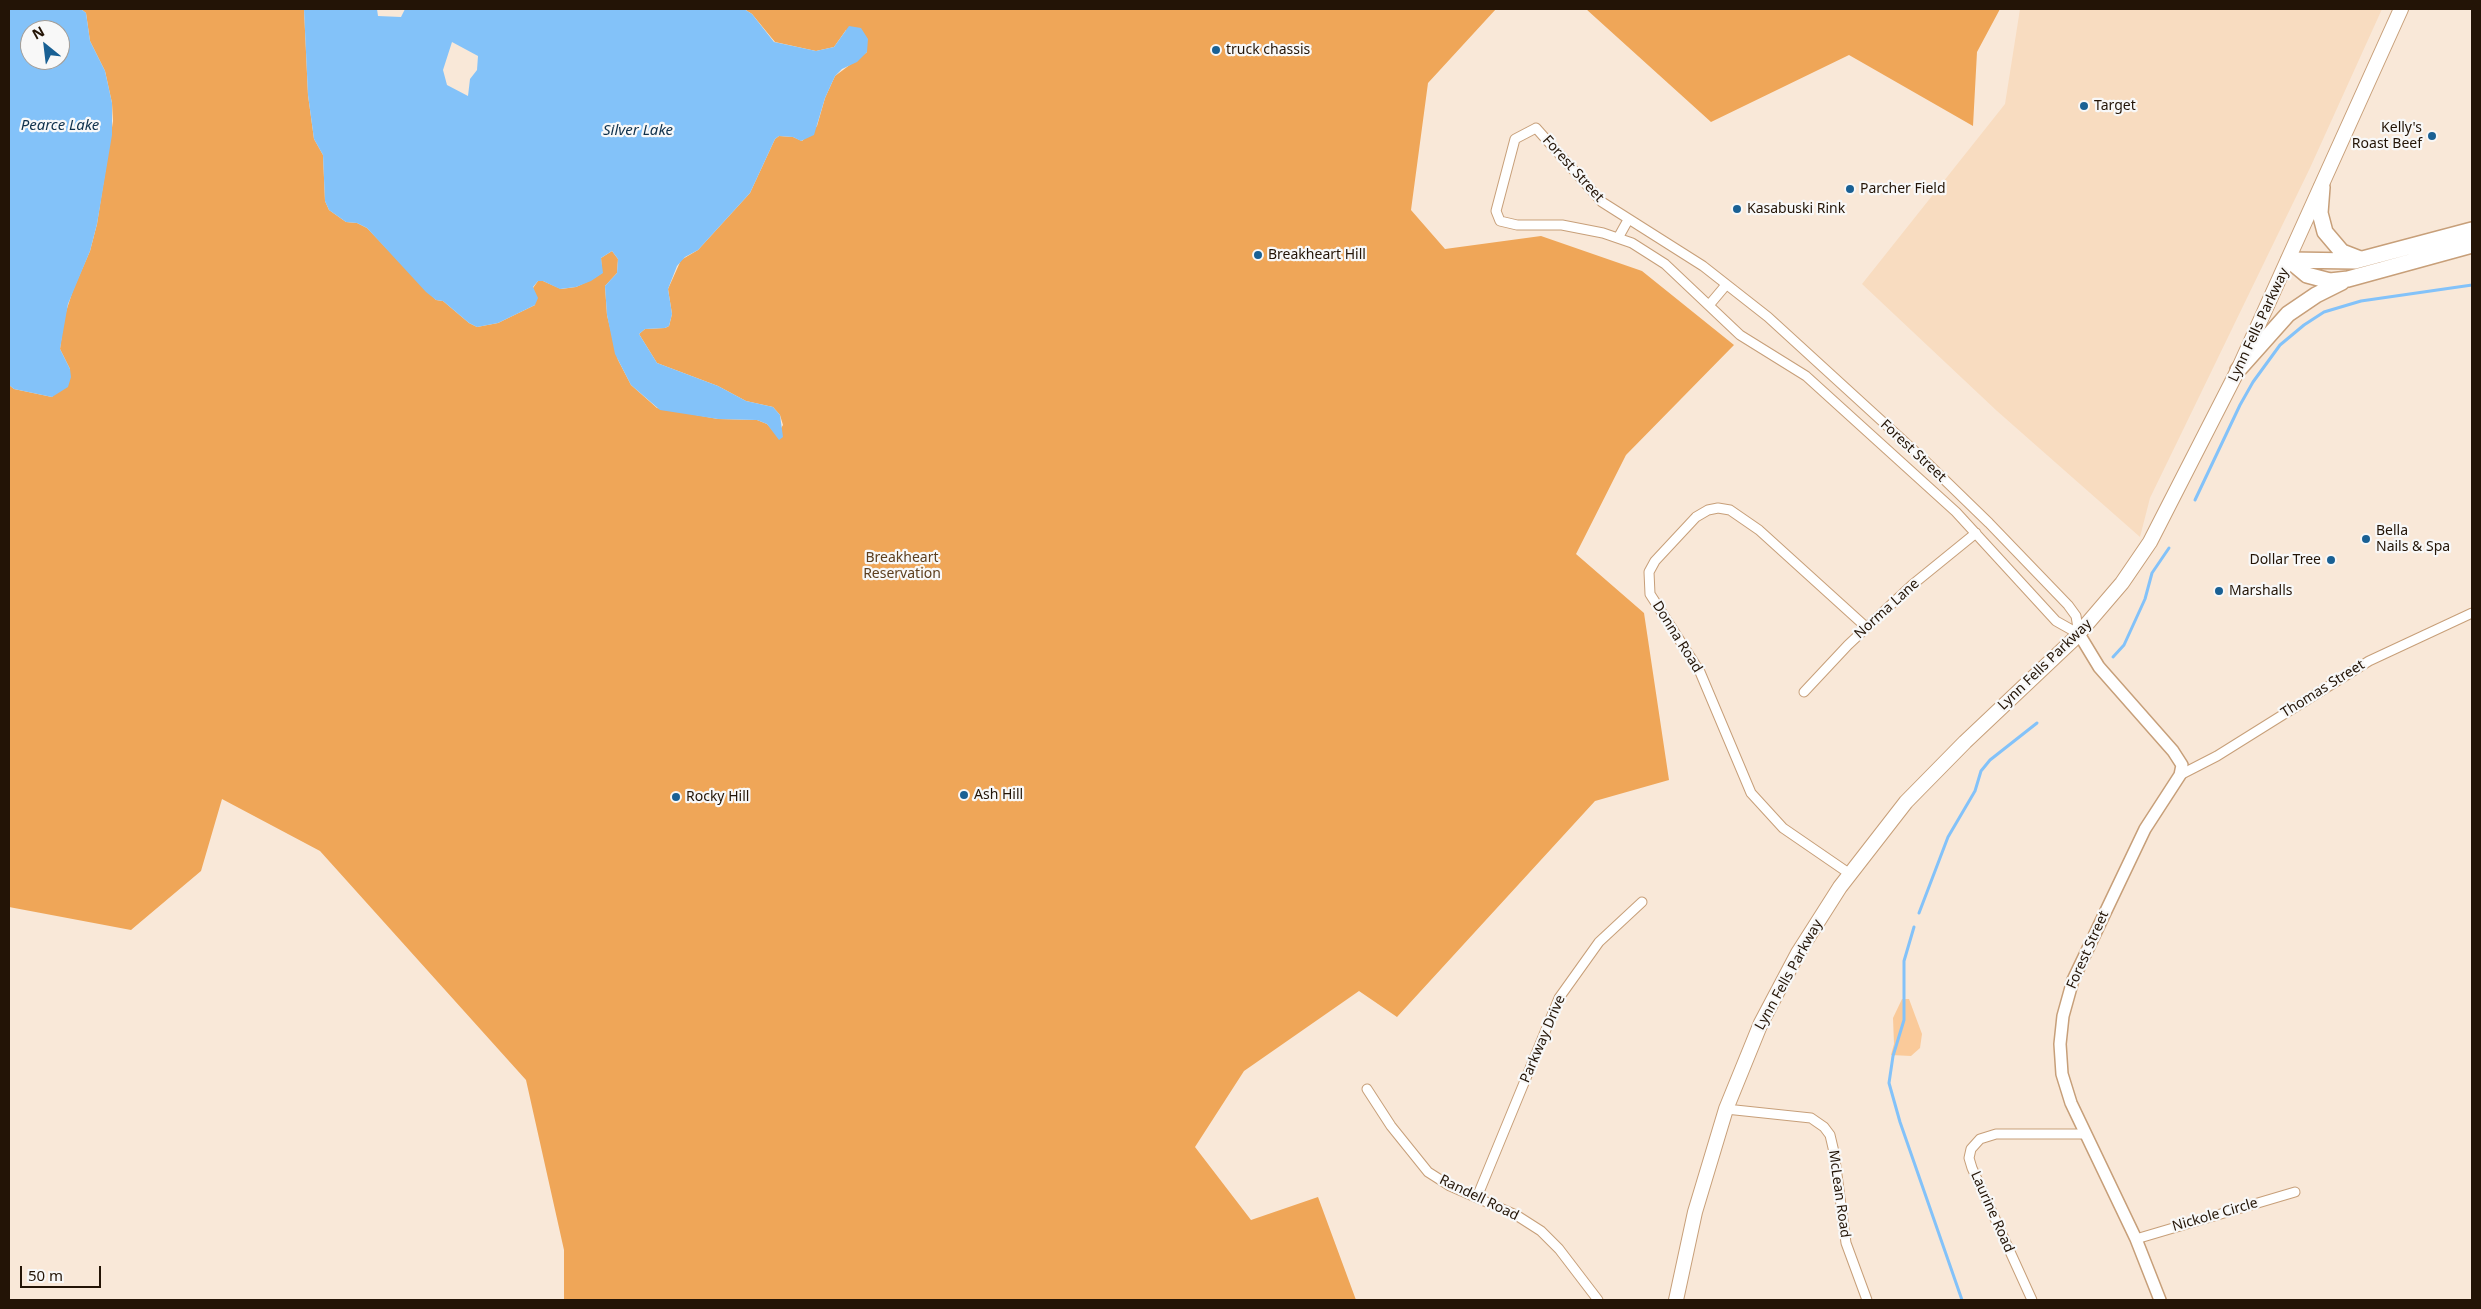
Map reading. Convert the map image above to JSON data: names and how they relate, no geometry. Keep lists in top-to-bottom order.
{
  "streets": {
    "main road": ["Lynn Fells Parkway"],
    "street": [
      "Forest Street",
      "Norma Lane",
      "Donna Road",
      "Thomas Street",
      "Parkway Drive",
      "McLean Road",
      "Randell Road",
      "Laurine Road",
      "Nickole Circle"
    ]
  },
  "crossings": [
    ["Forest Street", "Lynn Fells Parkway"],
    ["Forest Street", "Norma Lane"],
    ["Forest Street", "Thomas Street"],
    ["Forest Street", "Laurine Road"],
    ["Forest Street", "Nickole Circle"],
    ["Lynn Fells Parkway", "Donna Road"],
    ["Lynn Fells Parkway", "McLean Road"],
    ["Norma Lane", "Donna Road"],
    ["Parkway Drive", "Randell Road"]
  ],
  "water": ["Pearce Lake", "Silver Lake"],
  "parks": ["Breakheart Reservation"],
  "places": [
    "truck chassis",
    "Target",
    "Kelly's Roast Beef",
    "Parcher Field",
    "Kasabuski Rink",
    "Breakheart Hill",
    "Bella Nails & Spa",
    "Dollar Tree",
    "Marshalls",
    "Ash Hill",
    "Rocky Hill"
  ],
  "scale_bar": "50 m",
  "north": "top left"
}
